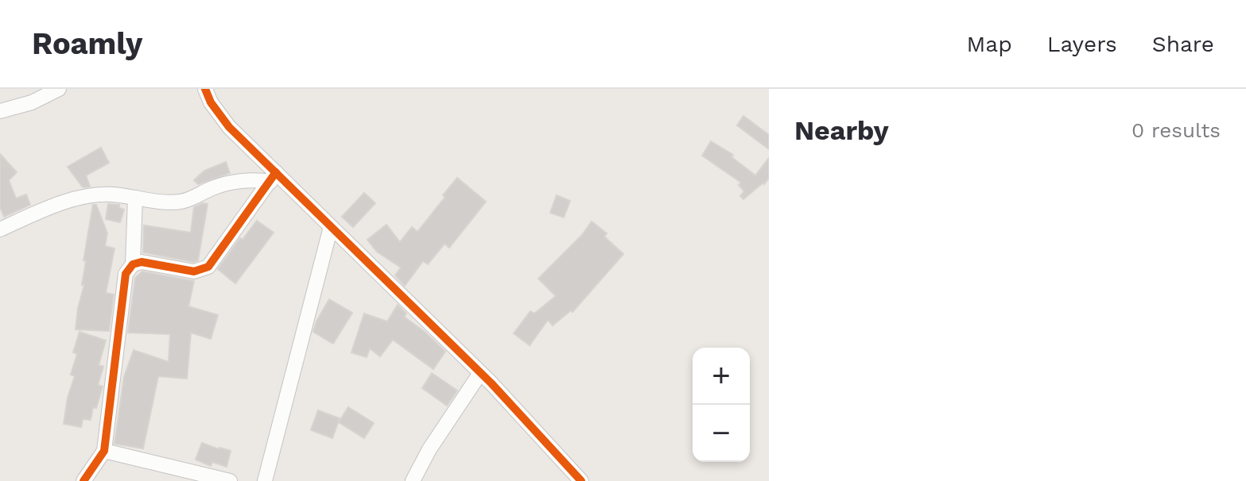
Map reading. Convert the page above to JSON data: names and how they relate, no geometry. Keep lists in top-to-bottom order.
{
  "page": {
    "header": "Roamly",
    "nav": ["Map", "Layers", "Share"],
    "heading": ["Nearby", "0 results"],
    "map_buttons": ["+", "−"]
  }
}
